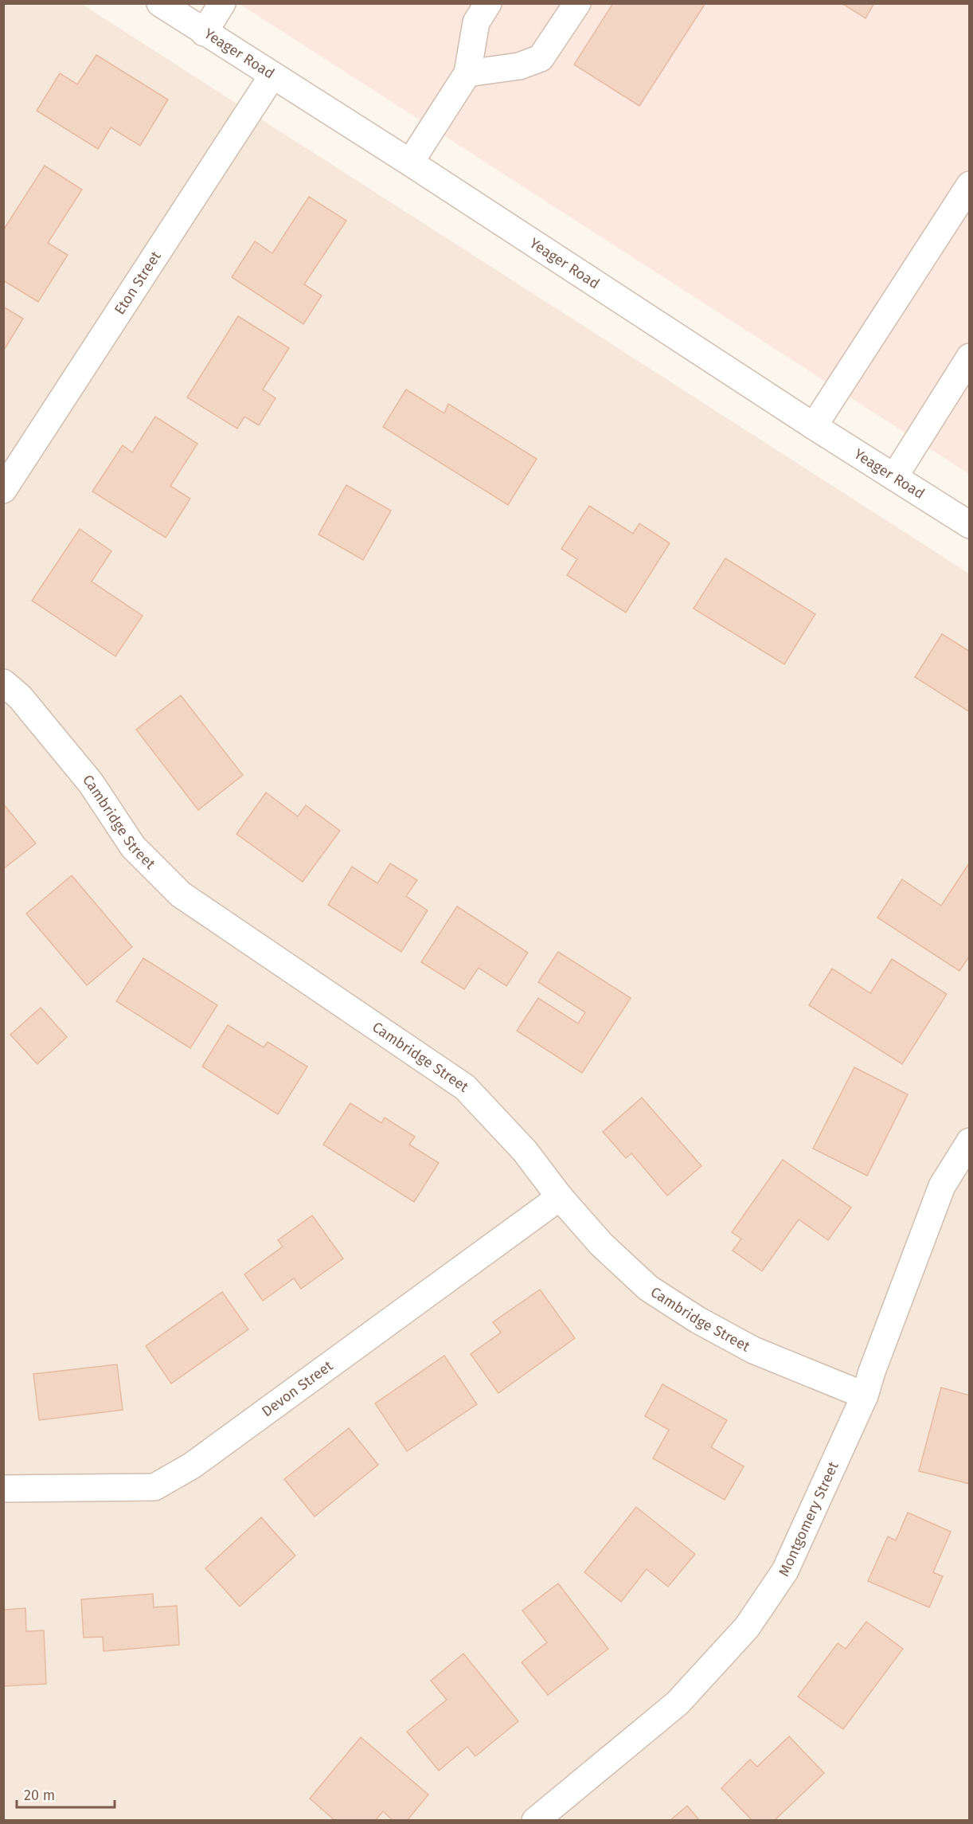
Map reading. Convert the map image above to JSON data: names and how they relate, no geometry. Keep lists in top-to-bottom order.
{
  "streets": {
    "street": [
      "Yeager Road",
      "Eton Street",
      "Cambridge Street",
      "Devon Street",
      "Montgomery Street"
    ]
  },
  "crossings": [
    ["Yeager Road", "Eton Street"],
    ["Cambridge Street", "Devon Street"],
    ["Cambridge Street", "Montgomery Street"]
  ],
  "scale_bar": "20 m"
}
